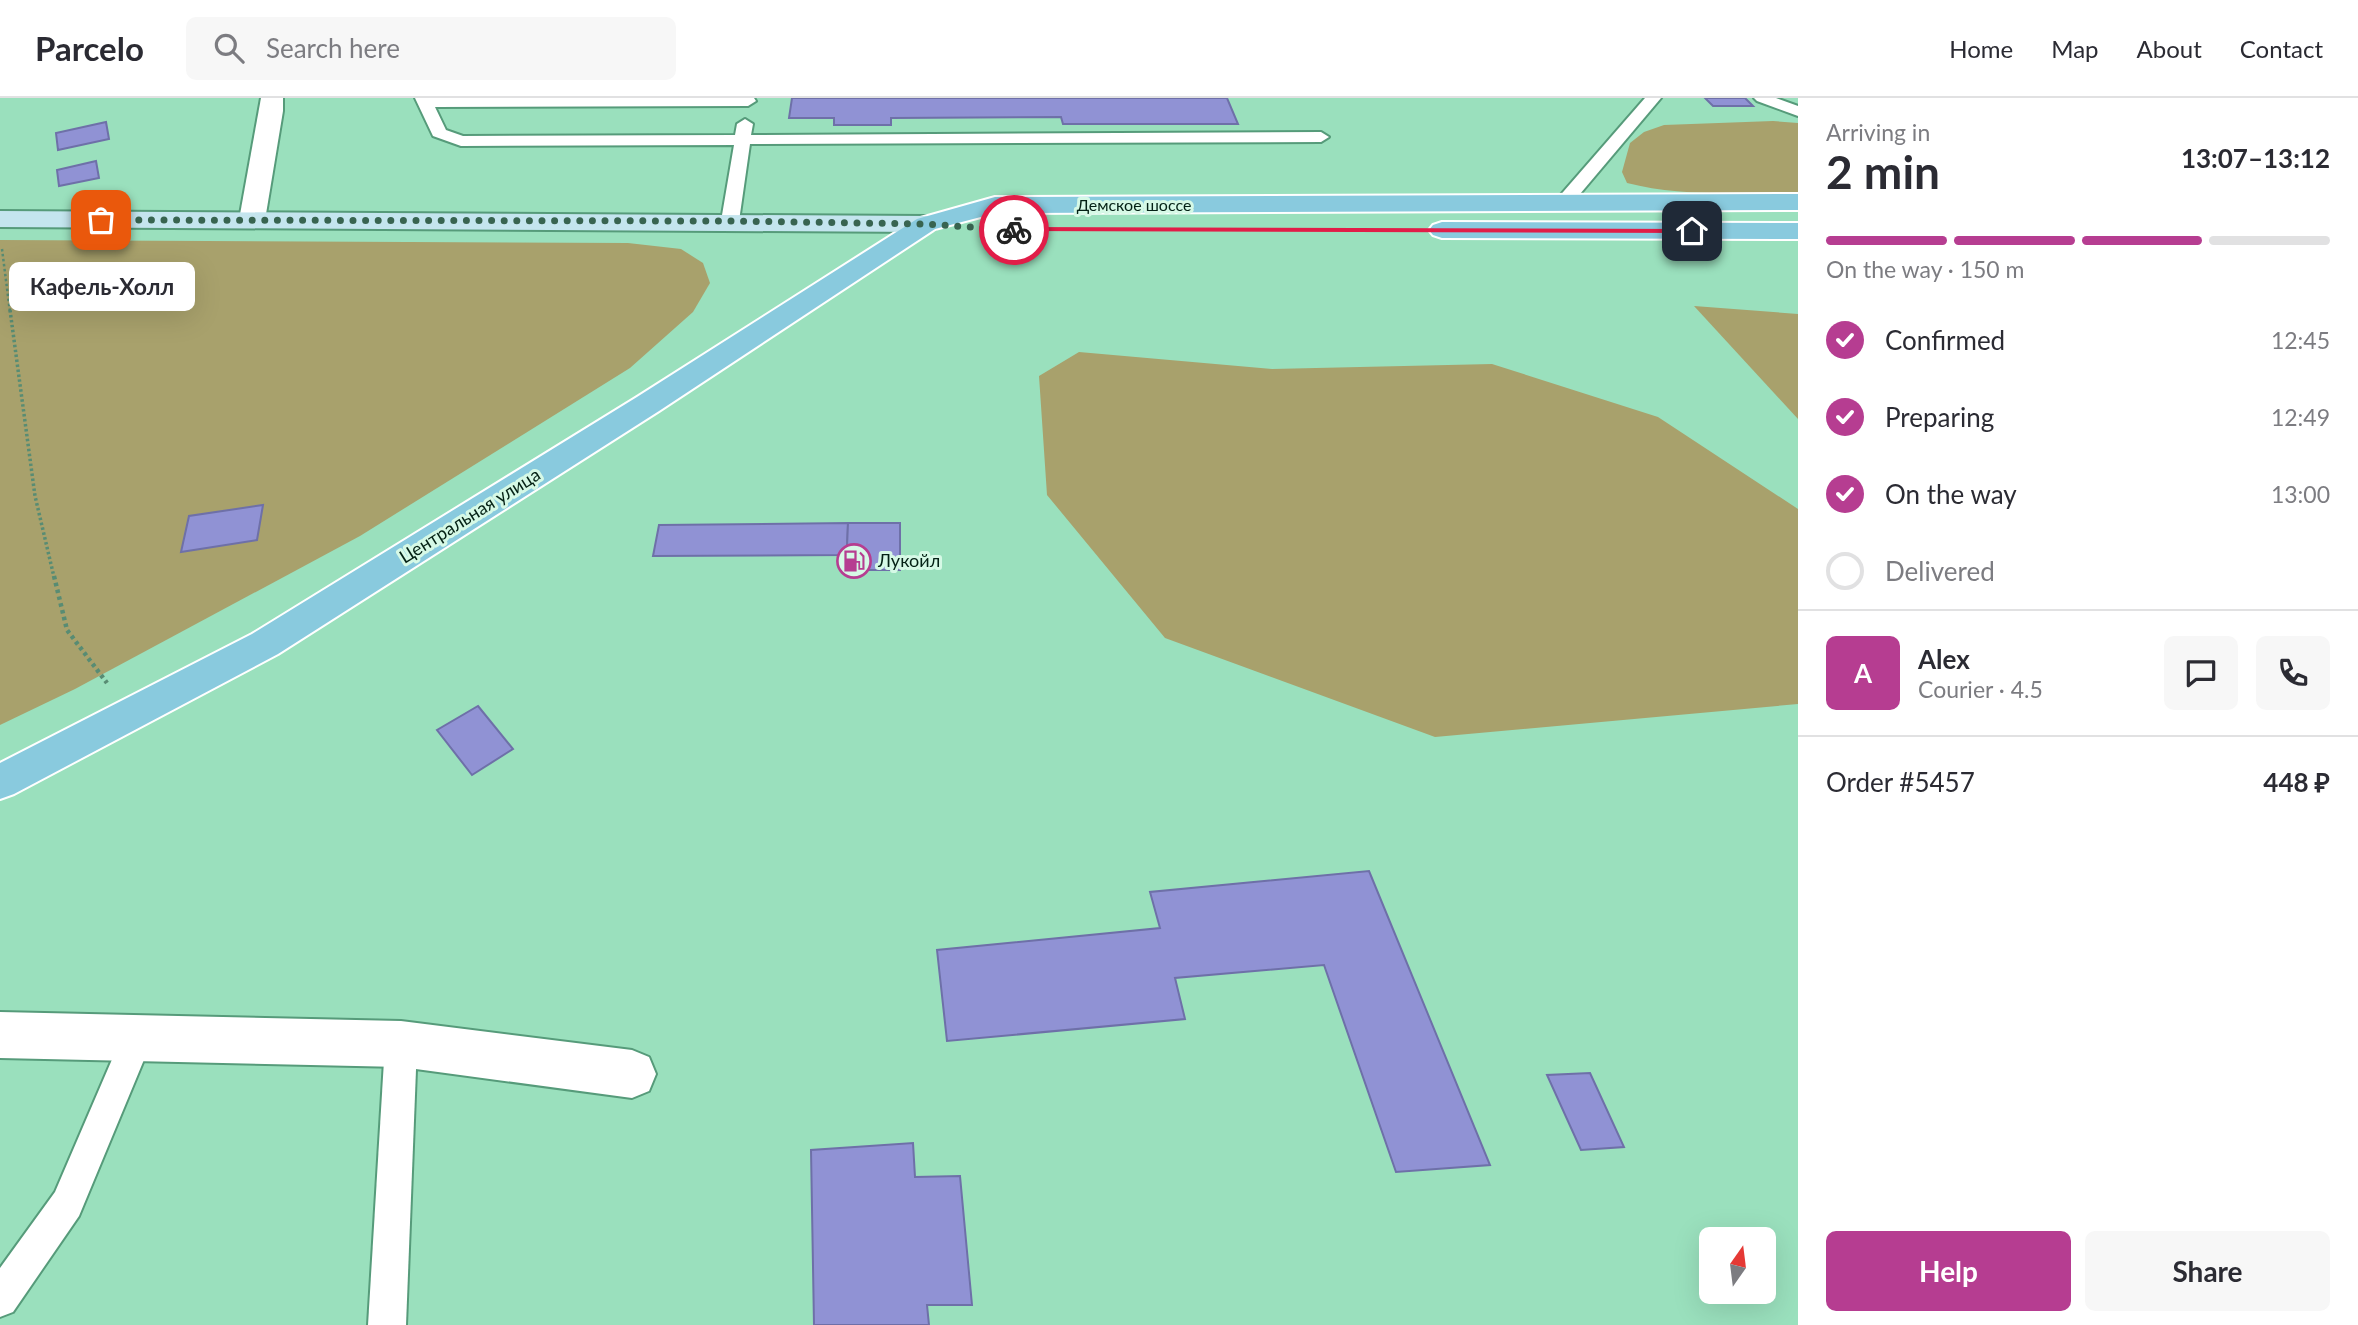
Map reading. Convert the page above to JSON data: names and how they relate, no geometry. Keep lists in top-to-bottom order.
{
  "streets": {
    "main road": ["Демское шоссе", "Центральная улица"]
  },
  "crossings": [
    ["Демское шоссе", "Центральная улица"]
  ],
  "places": {
    "other": ["Кафель-Холл"],
    "fuel station": ["Лукойл"]
  },
  "north": "top",
  "page": {
    "header": "Parcelo",
    "search": "Search here",
    "nav": [
      "Home",
      "Map",
      "About",
      "Contact"
    ],
    "heading": ["2 min", "Arriving in", "13:07–13:12"],
    "panel": [
      "Alex",
      "Courier · 4.5",
      "Order #5457",
      "448 ₽"
    ],
    "bar": "On the way · 150 m",
    "bubble": "Кафель-Холл",
    "list": [
      ["Confirmed", "12:45"],
      ["Preparing", "12:49"],
      ["On the way", "13:00"],
      "Delivered"
    ],
    "round": "A",
    "buttons": ["Help", "Share"]
  }
}
